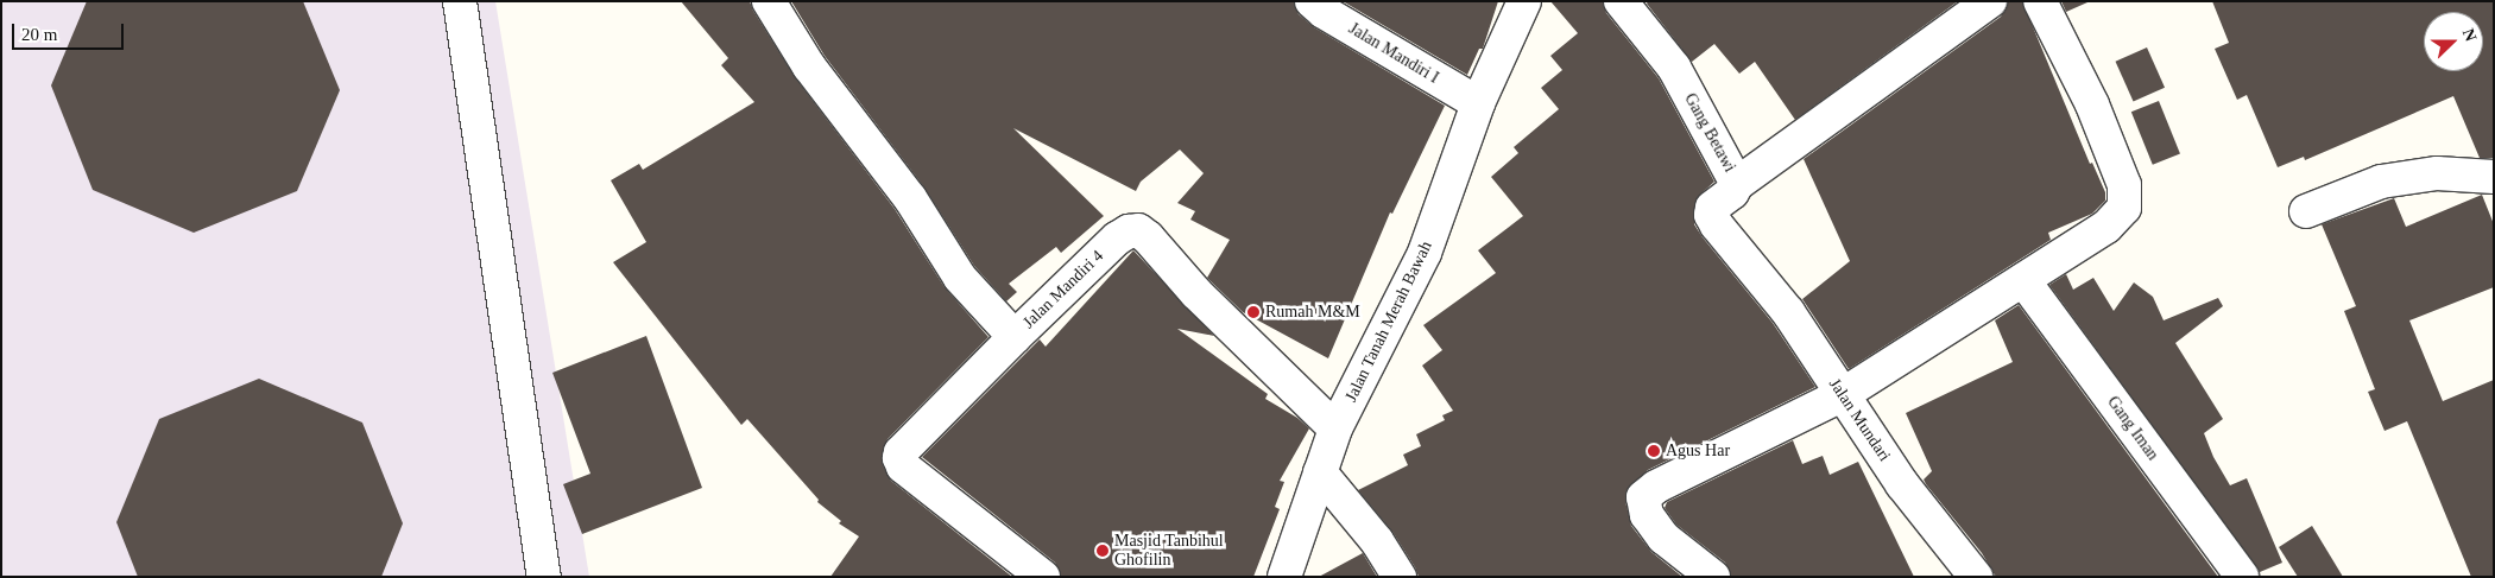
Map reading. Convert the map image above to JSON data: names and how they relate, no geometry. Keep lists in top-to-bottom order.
{
  "streets": {
    "street": [
      "Jalan Mandiri I",
      "Gang Betawi",
      "Jalan Mandiri 4",
      "Jalan Tanah Merah Bawah",
      "Jalan Mundari",
      "Gang Iman"
    ]
  },
  "crossings": [
    ["Jalan Mandiri I", "Jalan Tanah Merah Bawah"],
    ["Gang Betawi", "Jalan Mundari"],
    ["Jalan Mandiri 4", "Jalan Tanah Merah Bawah"]
  ],
  "places": ["Rumah M&M", "Agus Har", "Masjid Tanbihul Ghofilin"],
  "scale_bar": "20 m",
  "north": "right"
}
